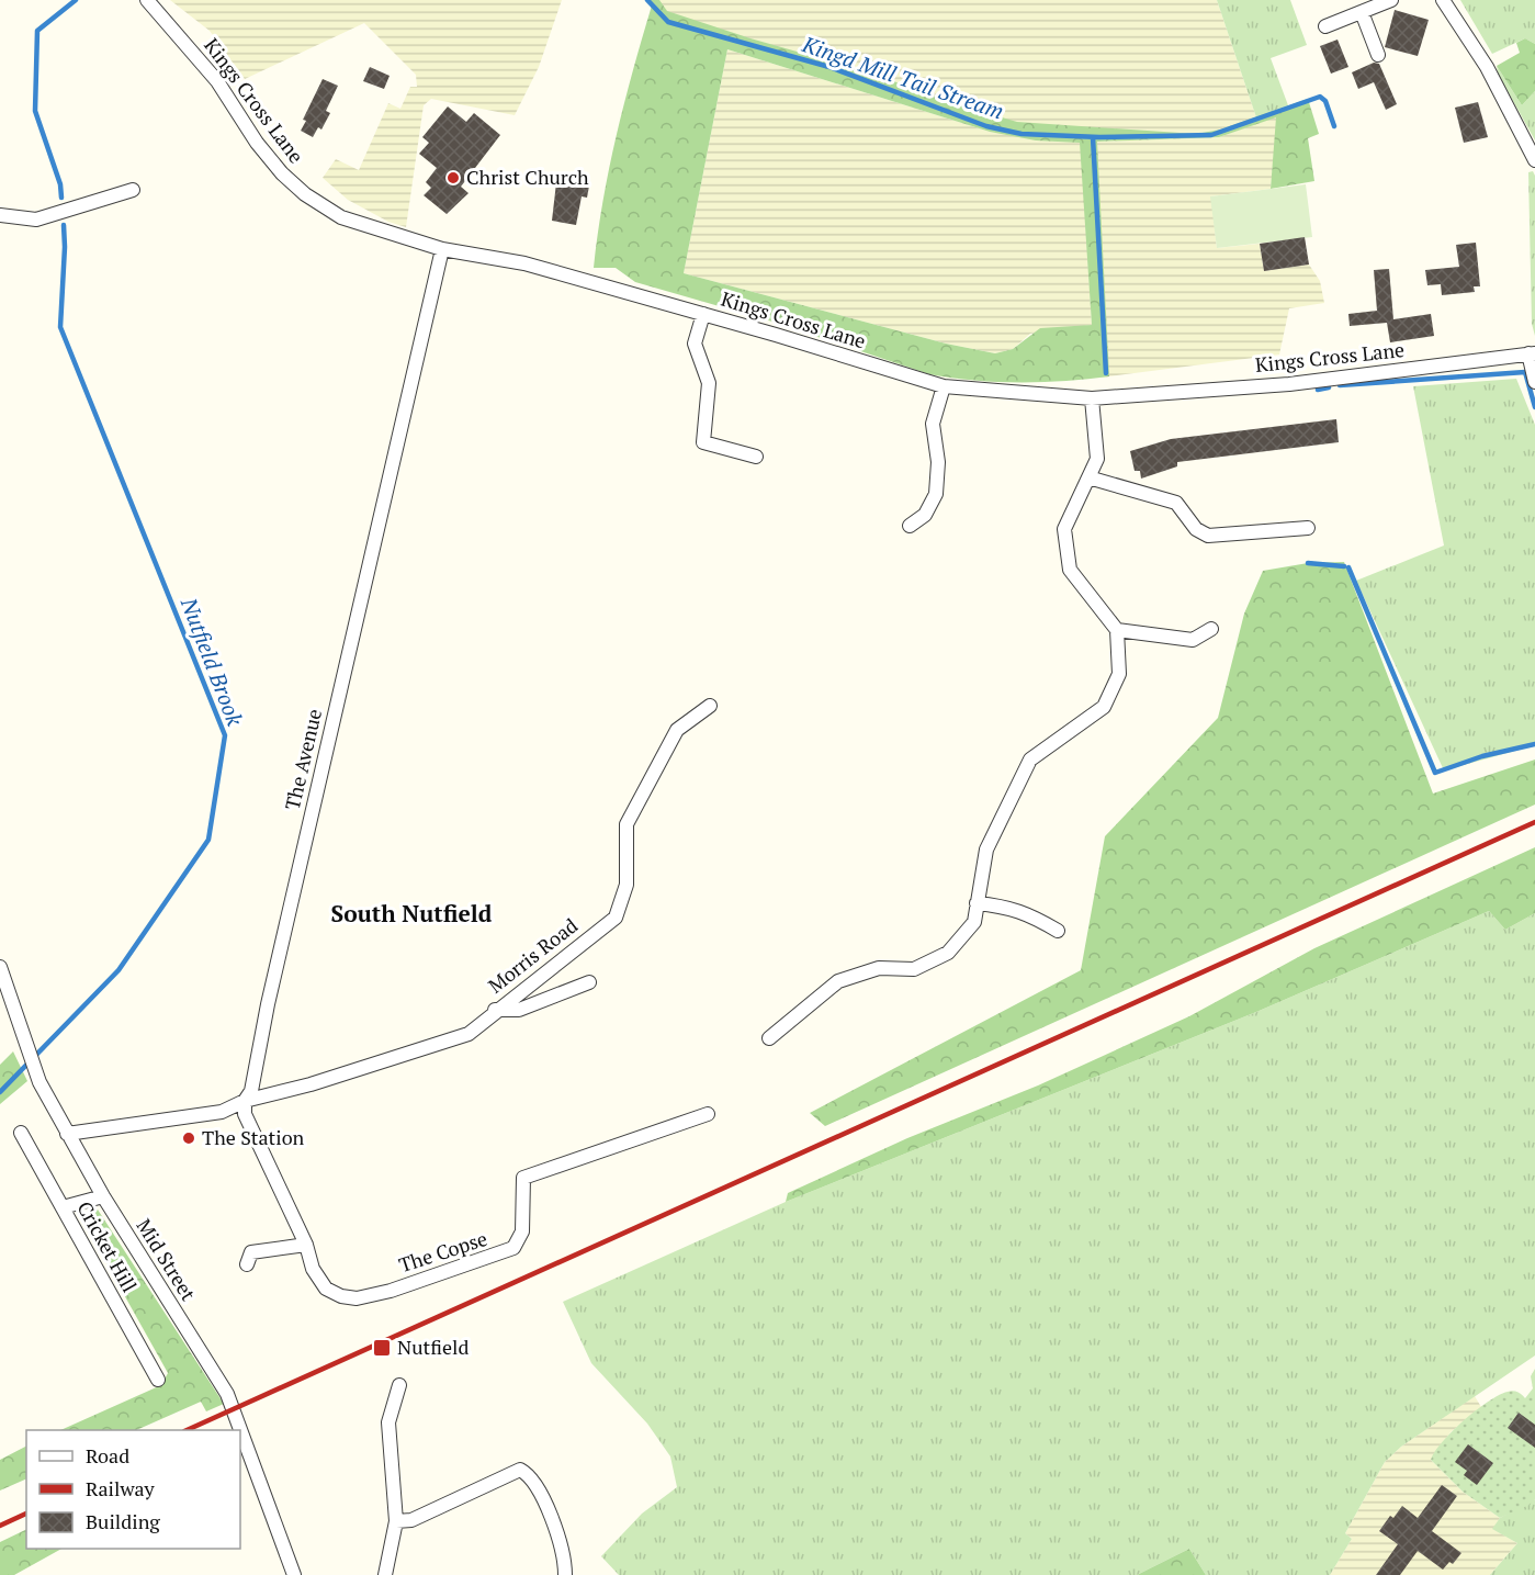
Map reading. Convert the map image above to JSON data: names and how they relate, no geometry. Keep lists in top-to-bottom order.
{
  "streets": {
    "street": [
      "Kings Cross Lane",
      "The Avenue",
      "Morris Road",
      "Cricket Hill",
      "The Copse",
      "Mid Street"
    ]
  },
  "crossings": [
    ["Kings Cross Lane", "The Avenue"],
    ["The Avenue", "Morris Road"]
  ],
  "districts": ["South Nutfield"],
  "water": ["Kingd Mill Tail Stream", "Nutfield Brook"],
  "places": {
    "other": ["Christ Church", "The Station"],
    "transit": ["Nutfield"]
  },
  "legend": ["Road", "Railway", "Building"]
}
